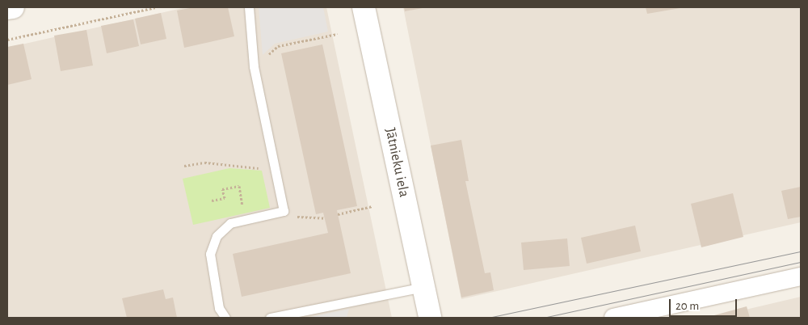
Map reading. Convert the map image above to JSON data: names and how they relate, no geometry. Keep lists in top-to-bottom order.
{
  "streets": {
    "street": ["Jātnieku iela"]
  },
  "scale_bar": "20 m"
}
